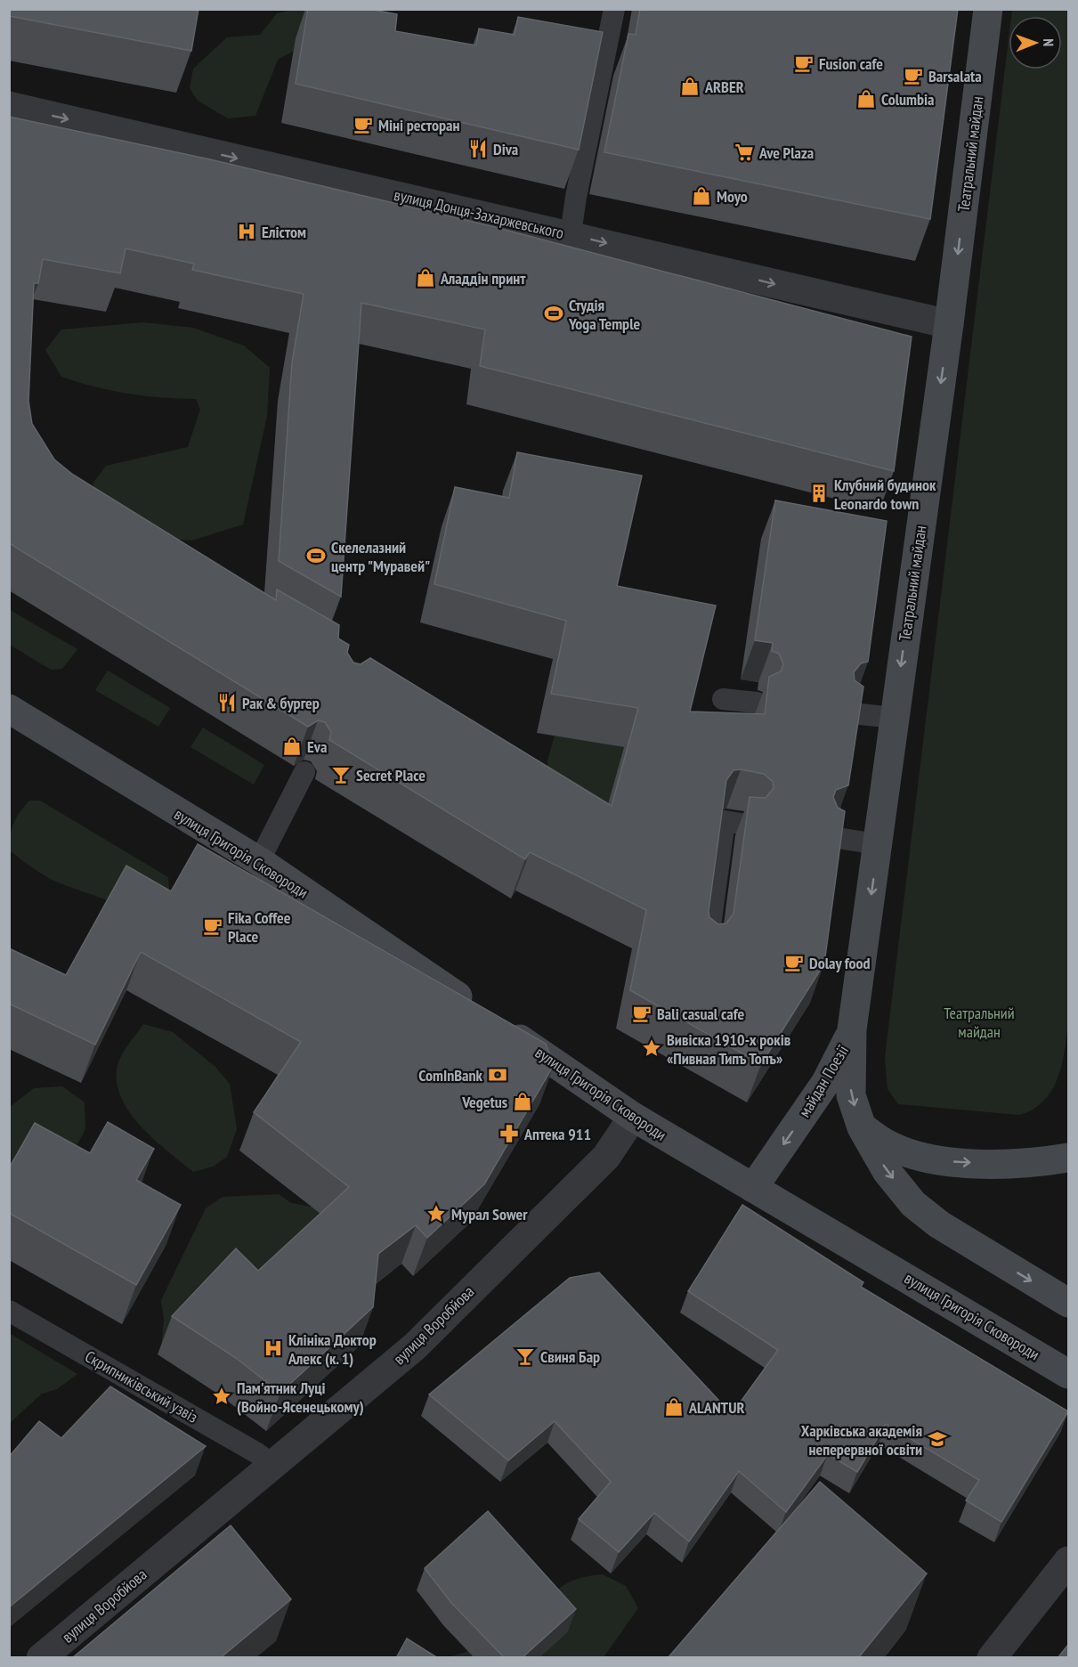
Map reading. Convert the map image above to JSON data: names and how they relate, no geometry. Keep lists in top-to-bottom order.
{
  "streets": {
    "street": [
      "Театральний майдан",
      "вулиця Донця-Захаржевського",
      "вулиця Григорія Сковороди",
      "майдан Поезії",
      "вулиця Воробйова"
    ],
    "lane": ["Скрипниківський узвіз"]
  },
  "crossings": [
    ["Театральний майдан", "вулиця Донця-Захаржевського"],
    ["Театральний майдан", "майдан Поезії"],
    ["вулиця Григорія Сковороди", "майдан Поезії"],
    ["вулиця Григорія Сковороди", "вулиця Воробйова"],
    ["вулиця Воробйова", "Скрипниківський узвіз"]
  ],
  "one_way": ["Театральний майдан", "вулиця Донця-Захаржевського"],
  "parks": ["Театральний майдан"],
  "places": {
    "cafe": [
      "Fusion cafe",
      "Barsalata",
      "Міні ресторан",
      "Fika Coffee Place",
      "Dolay food",
      "Bali casual cafe"
    ],
    "shop": [
      "ARBER",
      "Columbia",
      "Moyo",
      "Аладдін принт",
      "Eva",
      "Vegetus",
      "ALANTUR"
    ],
    "restaurant": ["Diva", "Рак & бургер"],
    "supermarket": ["Ave Plaza"],
    "hospital": ["Елістом", "Клініка Доктор Алекс (к. 1)"],
    "sports": ["Студiя Yoga Temple", "Скелелазний центр \"Муравей\""],
    "building": ["Клубний будинок Leonardo town"],
    "bar": ["Secret Place", "Свиня Бар"],
    "place": ["Вивіска 1910-х років «Пивная Типъ Топъ»", "Мурал Sower", "Пам'ятник Луці (Войно-Ясенецькому)"],
    "bank": ["ComInBank"],
    "pharmacy": ["Аптека 911"],
    "school or university": ["Харківська академія неперервної освіти"]
  },
  "north": "right"
}
